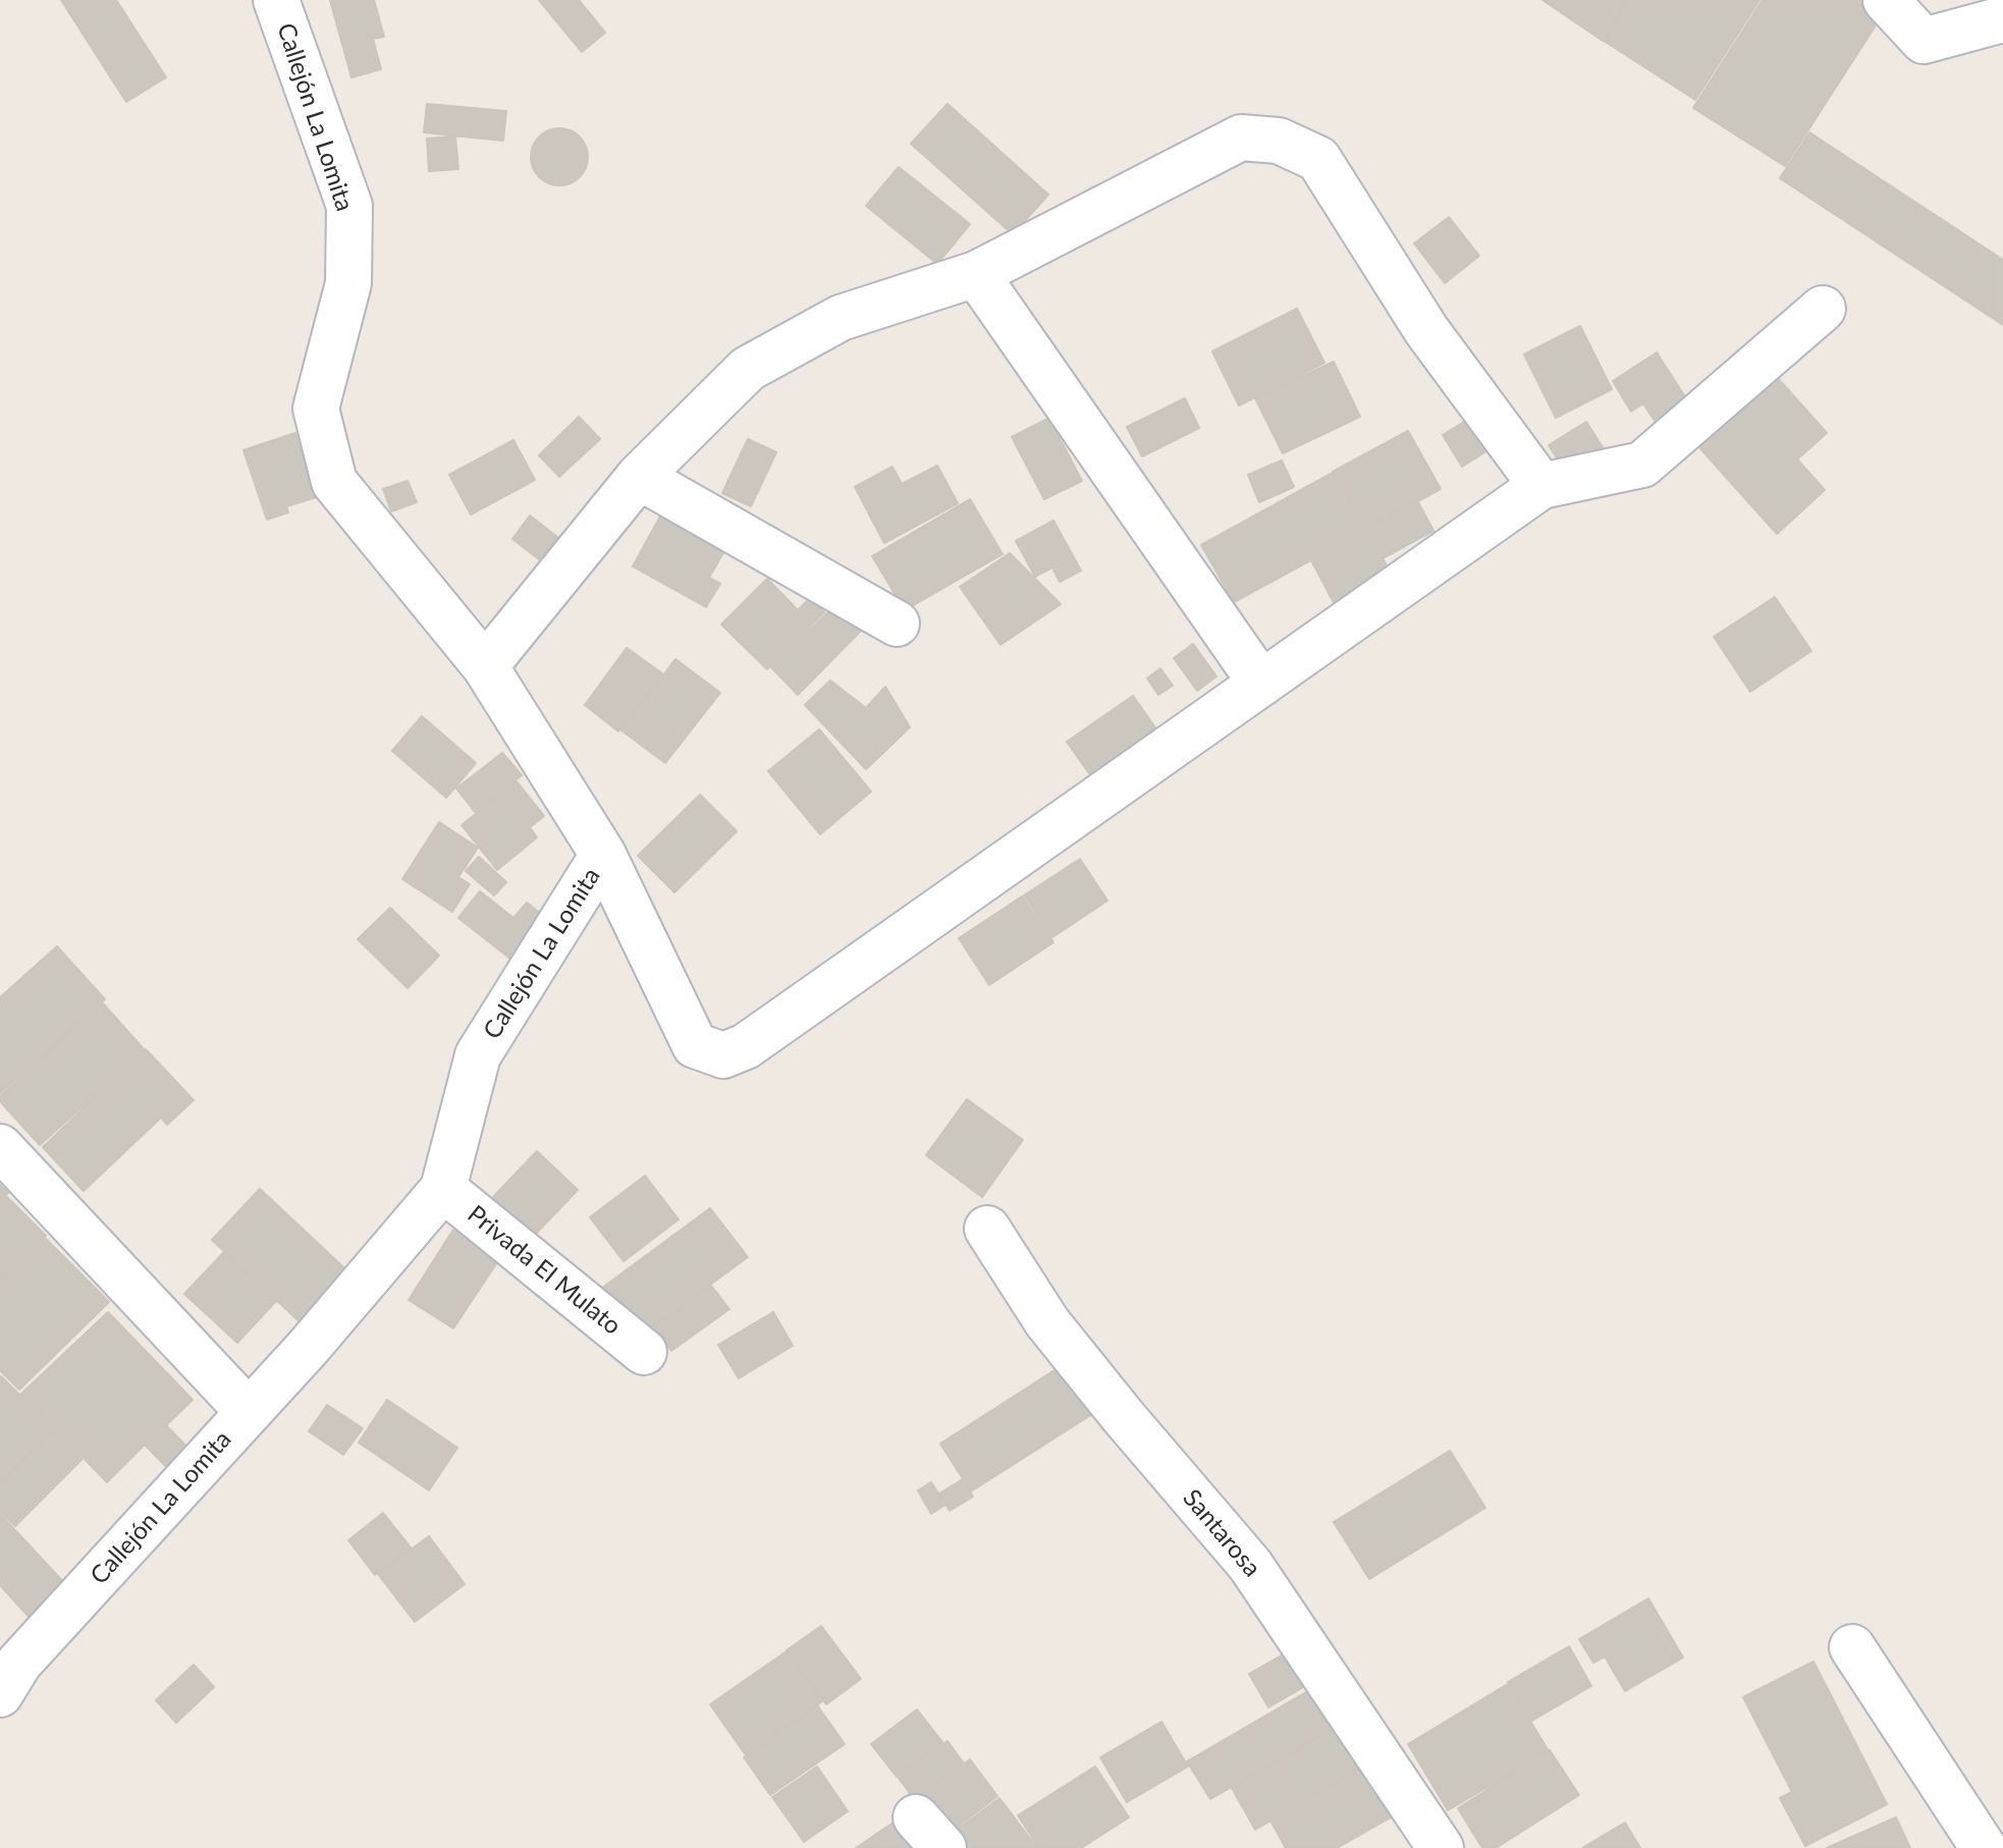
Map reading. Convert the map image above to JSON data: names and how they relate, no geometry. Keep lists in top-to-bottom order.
{
  "streets": {
    "street": ["Callejón La Lomita", "Privada El Mulato", "Santarosa"]
  },
  "crossings": [
    ["Callejón La Lomita", "Privada El Mulato"]
  ]
}
